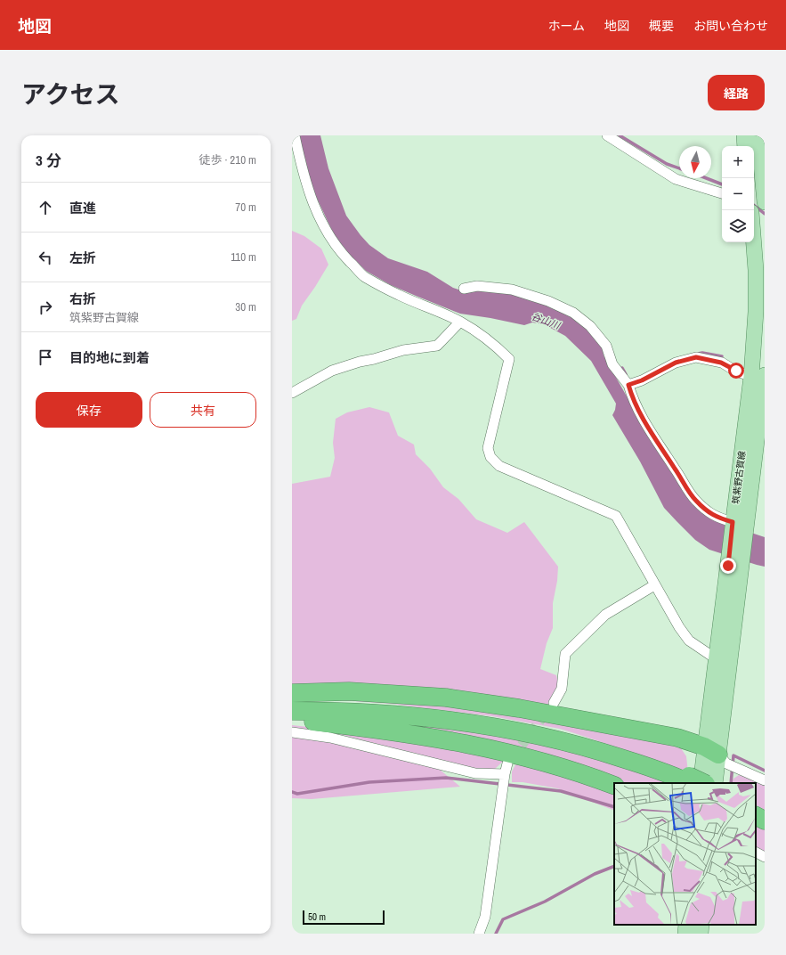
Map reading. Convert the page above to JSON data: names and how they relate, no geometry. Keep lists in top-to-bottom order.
{
  "streets": {
    "main road": ["筑紫野古賀線"]
  },
  "water": ["谷山川"],
  "scale_bar": "50 m",
  "north": "bottom",
  "page": {
    "header": "地図",
    "nav": [
      "ホーム",
      "地図",
      "概要",
      "お問い合わせ"
    ],
    "title": "アクセス",
    "buttons": [
      "経路",
      ["保存", "共有"]
    ],
    "heading": ["3 分", "徒歩 · 210 m"],
    "map_buttons": ["+", "−"],
    "list": [
      ["直進", "70 m"],
      ["左折", "110 m"],
      ["右折", "筑紫野古賀線", "30 m"],
      "目的地に到着"
    ],
    "scale": "50 m"
  }
}
